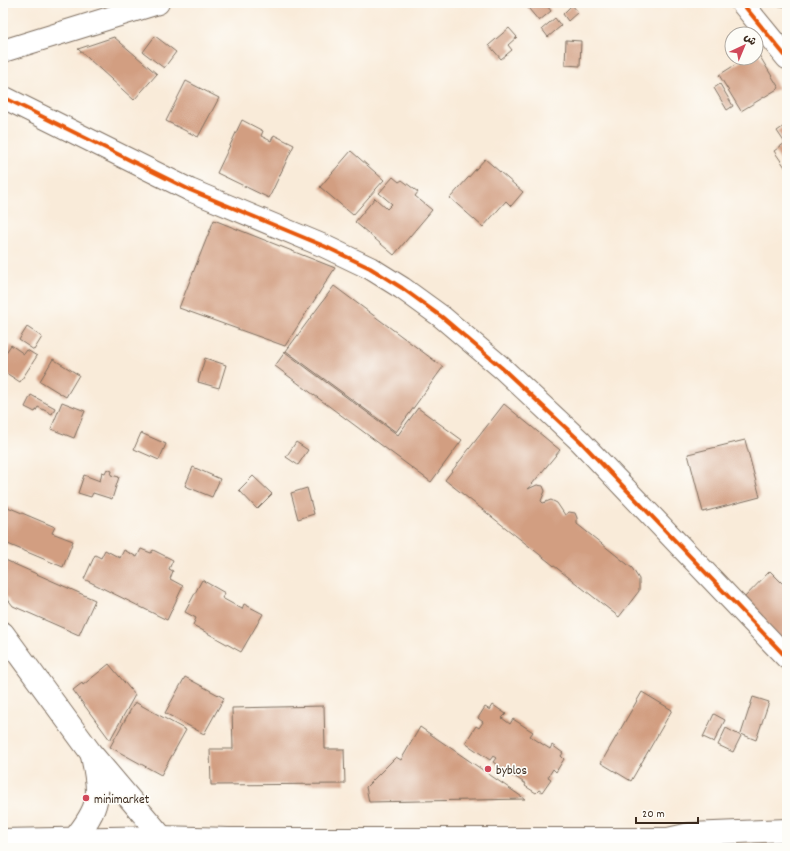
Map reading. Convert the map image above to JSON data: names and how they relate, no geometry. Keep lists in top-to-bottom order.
{
  "places": ["byblos", "minimarket"],
  "scale_bar": "20 m",
  "north": "top right"
}
